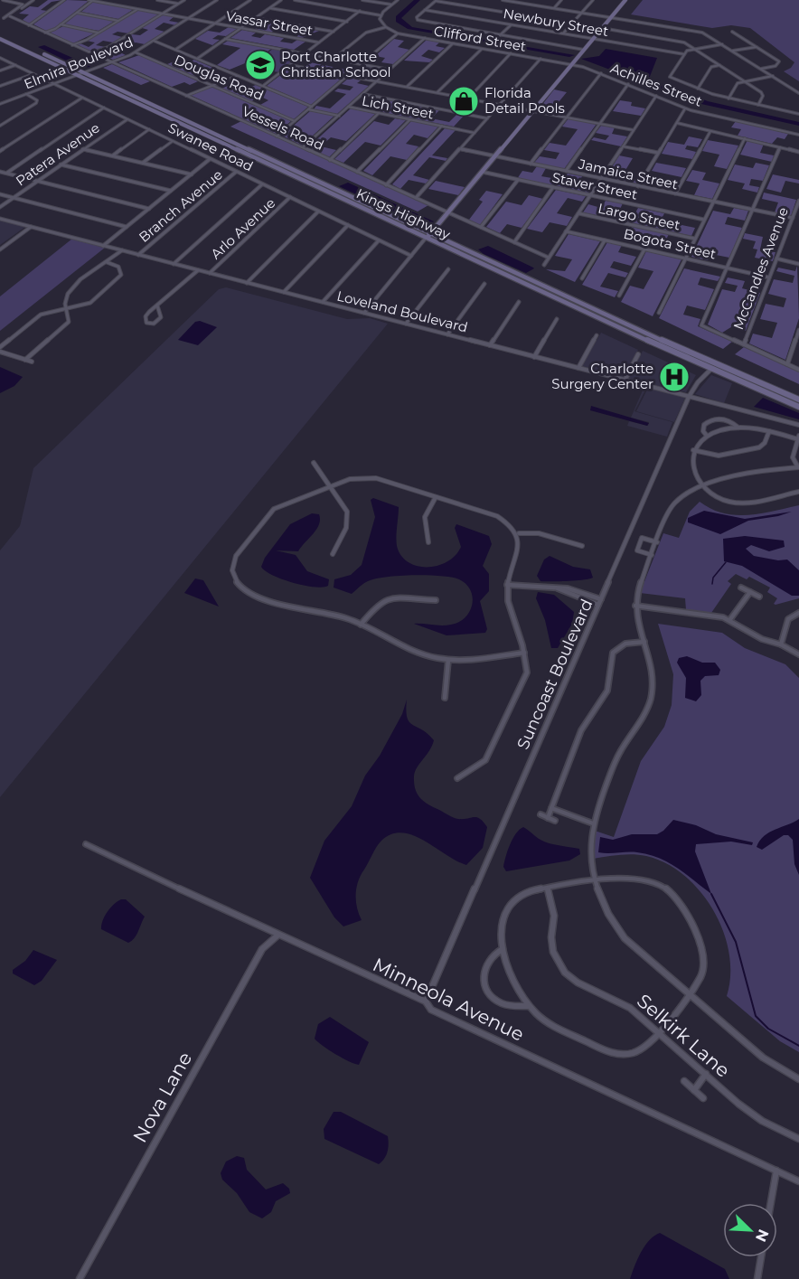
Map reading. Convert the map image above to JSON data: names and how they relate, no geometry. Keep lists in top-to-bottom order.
{
  "streets": {
    "main road": ["Kings Highway"],
    "street": [
      "Newbury Street",
      "Vassar Street",
      "Clifford Street",
      "Elmira Boulevard",
      "Douglas Road",
      "Achilles Street",
      "Lich Street",
      "Vessels Road",
      "Swanee Road",
      "Patera Avenue",
      "Jamaica Street",
      "Staver Street",
      "Branch Avenue",
      "Largo Street",
      "Arlo Avenue",
      "Bogota Street",
      "McCandles Avenue",
      "Loveland Boulevard",
      "Suncoast Boulevard",
      "Minneola Avenue",
      "Selkirk Lane",
      "Nova Lane"
    ]
  },
  "crossings": [
    ["Vassar Street", "Elmira Boulevard"],
    ["Clifford Street", "Achilles Street"],
    ["Elmira Boulevard", "Douglas Road"],
    ["Elmira Boulevard", "Vessels Road"],
    ["Elmira Boulevard", "Swanee Road"],
    ["Elmira Boulevard", "Kings Highway"],
    ["Swanee Road", "Patera Avenue"],
    ["Swanee Road", "Branch Avenue"],
    ["Swanee Road", "Arlo Avenue"],
    ["Jamaica Street", "McCandles Avenue"],
    ["Branch Avenue", "Loveland Boulevard"],
    ["Kings Highway", "Suncoast Boulevard"],
    ["Arlo Avenue", "Loveland Boulevard"],
    ["Bogota Street", "McCandles Avenue"],
    ["Loveland Boulevard", "Suncoast Boulevard"],
    ["Suncoast Boulevard", "Minneola Avenue"],
    ["Minneola Avenue", "Nova Lane"]
  ],
  "places": {
    "school or university": ["Port Charlotte Christian School"],
    "shop": ["Florida Detail Pools"],
    "hospital": ["Charlotte Surgery Center"]
  },
  "north": "bottom right"
}
